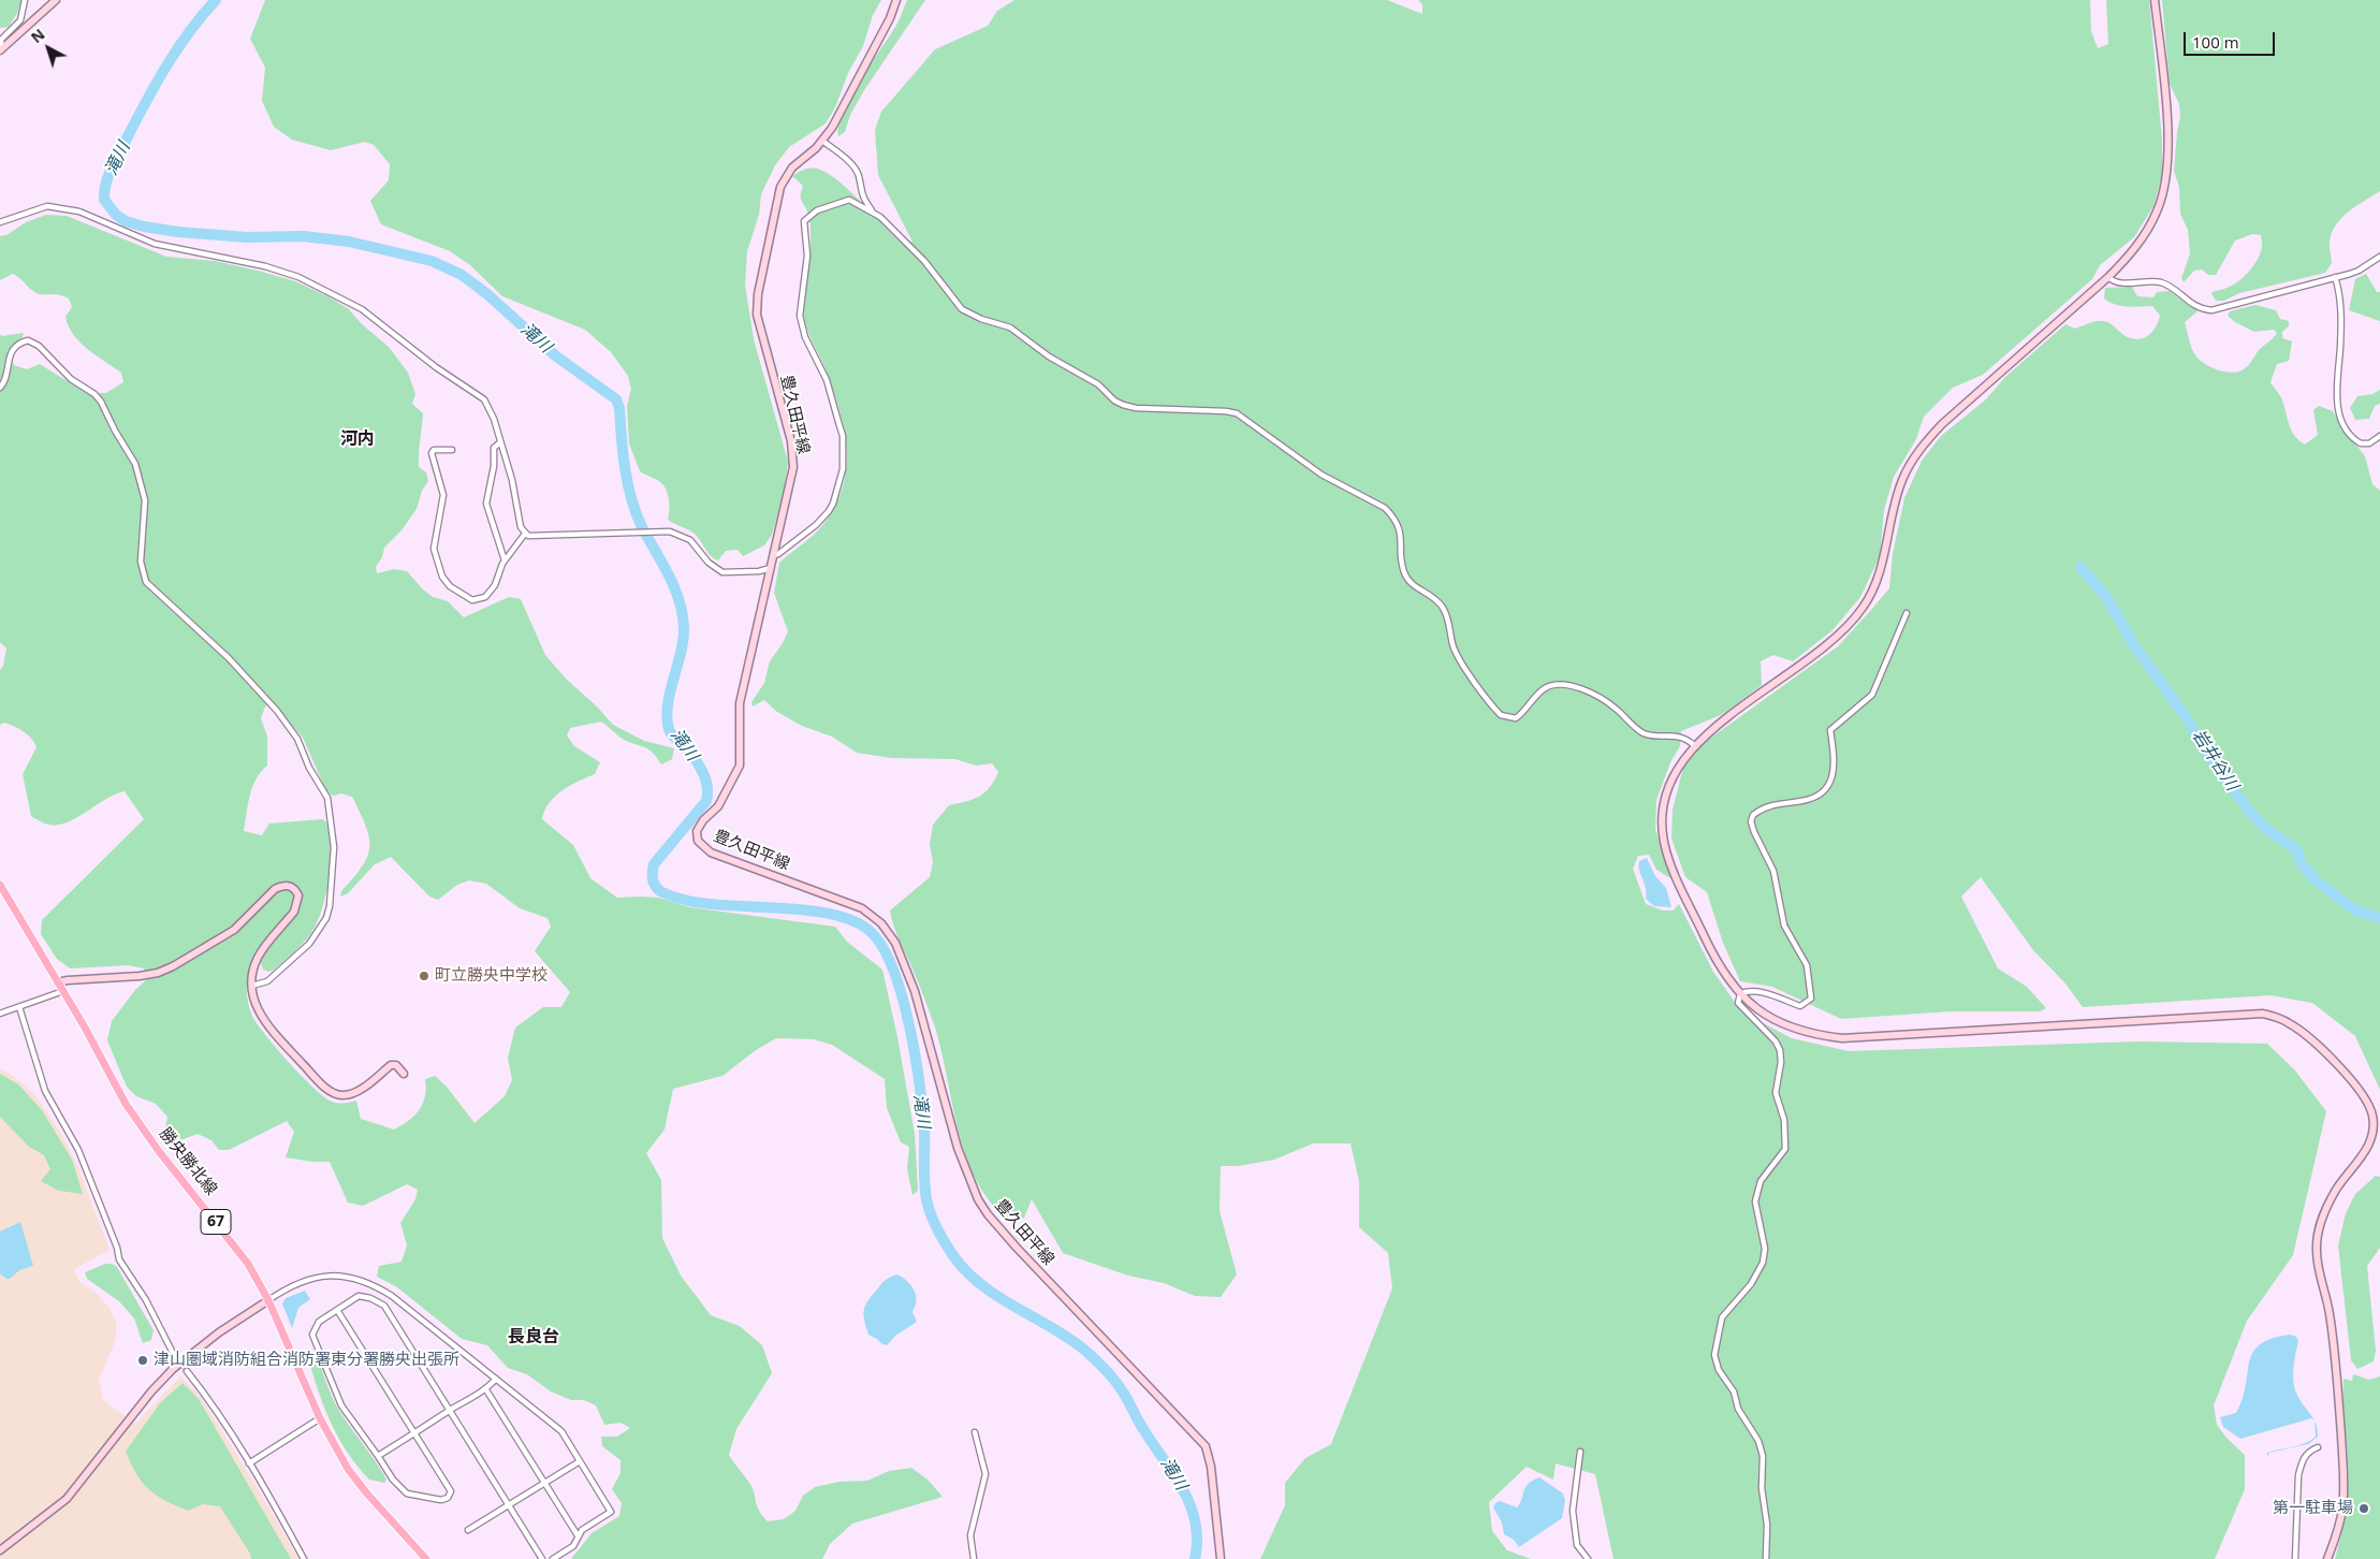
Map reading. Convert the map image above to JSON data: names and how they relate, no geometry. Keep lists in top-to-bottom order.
{
  "streets": {
    "main road": ["勝央勝北線", "67"],
    "street": ["豊久田平線"]
  },
  "districts": ["河内", "長良台"],
  "water": ["滝川", "岩井谷川"],
  "places": ["町立勝央中学校", "津山圏域消防組合消防署東分署勝央出張所", "第一駐車場"],
  "scale_bar": "100 m",
  "north": "top left"
}
